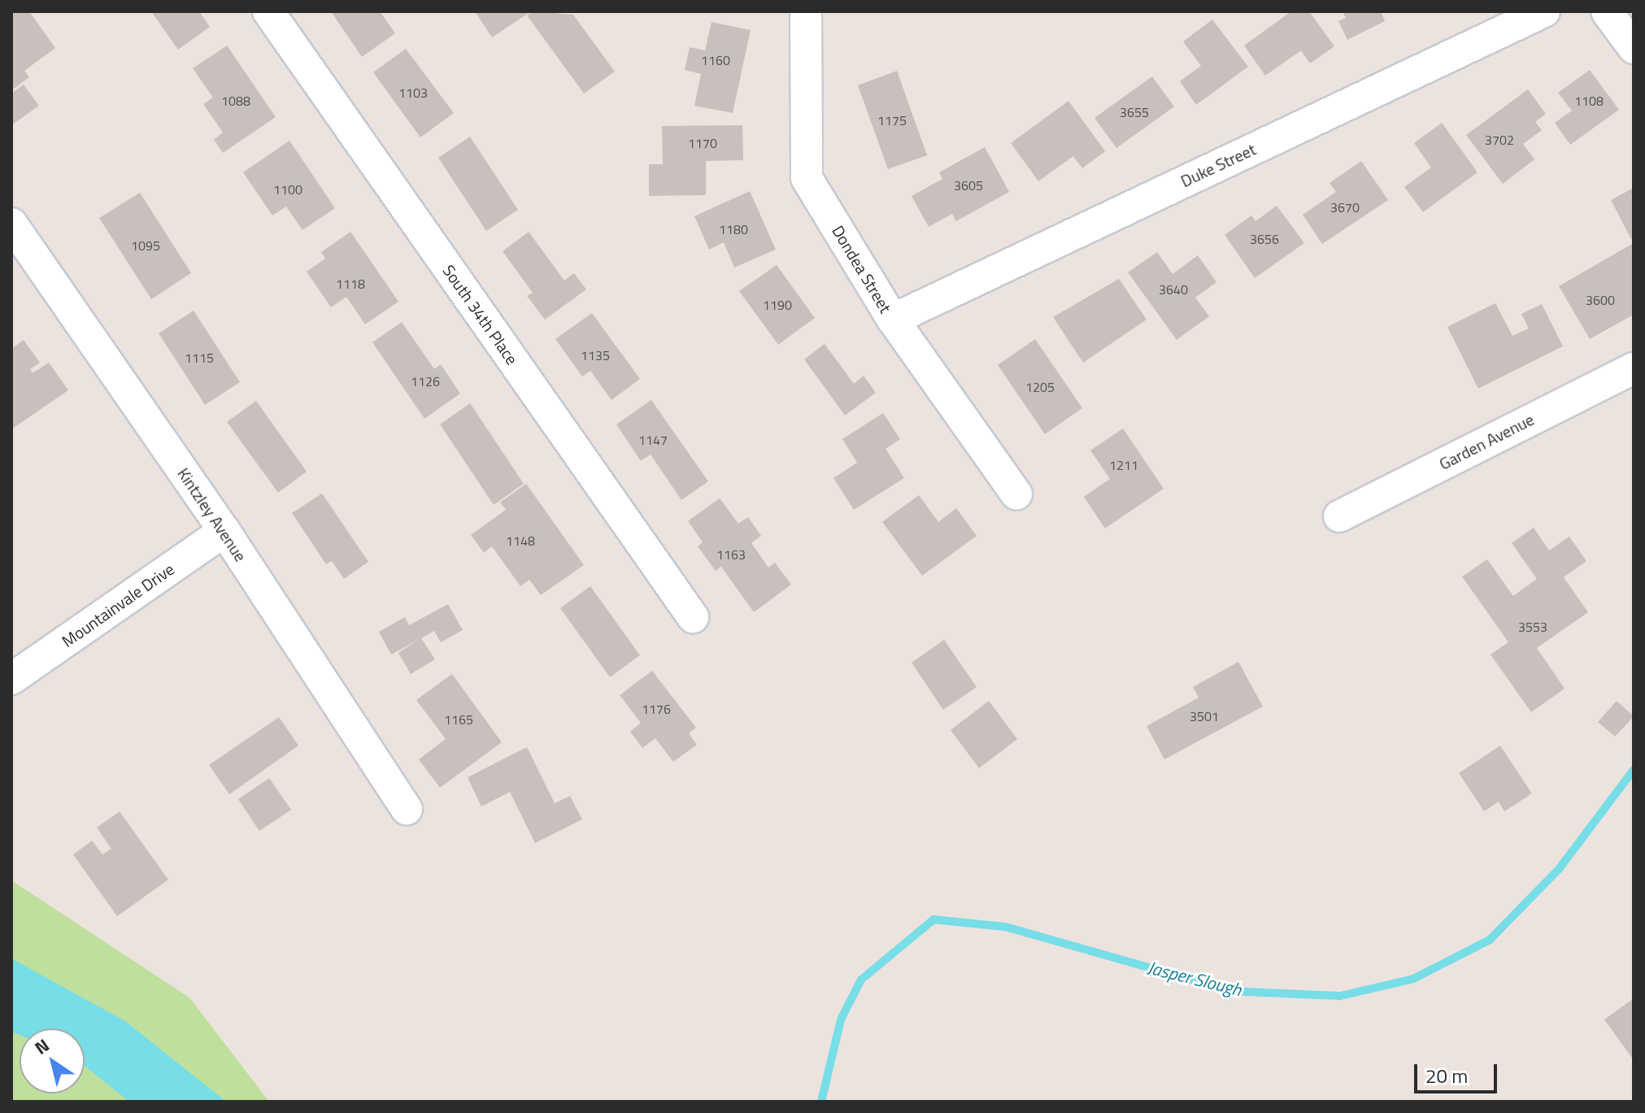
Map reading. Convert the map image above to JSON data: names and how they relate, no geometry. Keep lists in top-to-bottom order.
{
  "streets": {
    "street": [
      "Duke Street",
      "Dondea Street",
      "South 34th Place",
      "Garden Avenue",
      "Kintzley Avenue",
      "Mountainvale Drive"
    ]
  },
  "crossings": [
    ["Duke Street", "Dondea Street"],
    ["Kintzley Avenue", "Mountainvale Drive"]
  ],
  "water": ["Jasper Slough"],
  "house_numbers": [
    "1160",
    "1103",
    "1088",
    "1108",
    "3655",
    "1175",
    "3702",
    "1170",
    "3605",
    "1100",
    "3670",
    "1180",
    "3656",
    "1095",
    "1118",
    "3640",
    "3600",
    "1190",
    "1135",
    "1115",
    "1126",
    "1205",
    "1147",
    "1211",
    "1148",
    "1163",
    "3553",
    "1176",
    "3501",
    "1165"
  ],
  "scale_bar": "20 m",
  "north": "top left"
}
